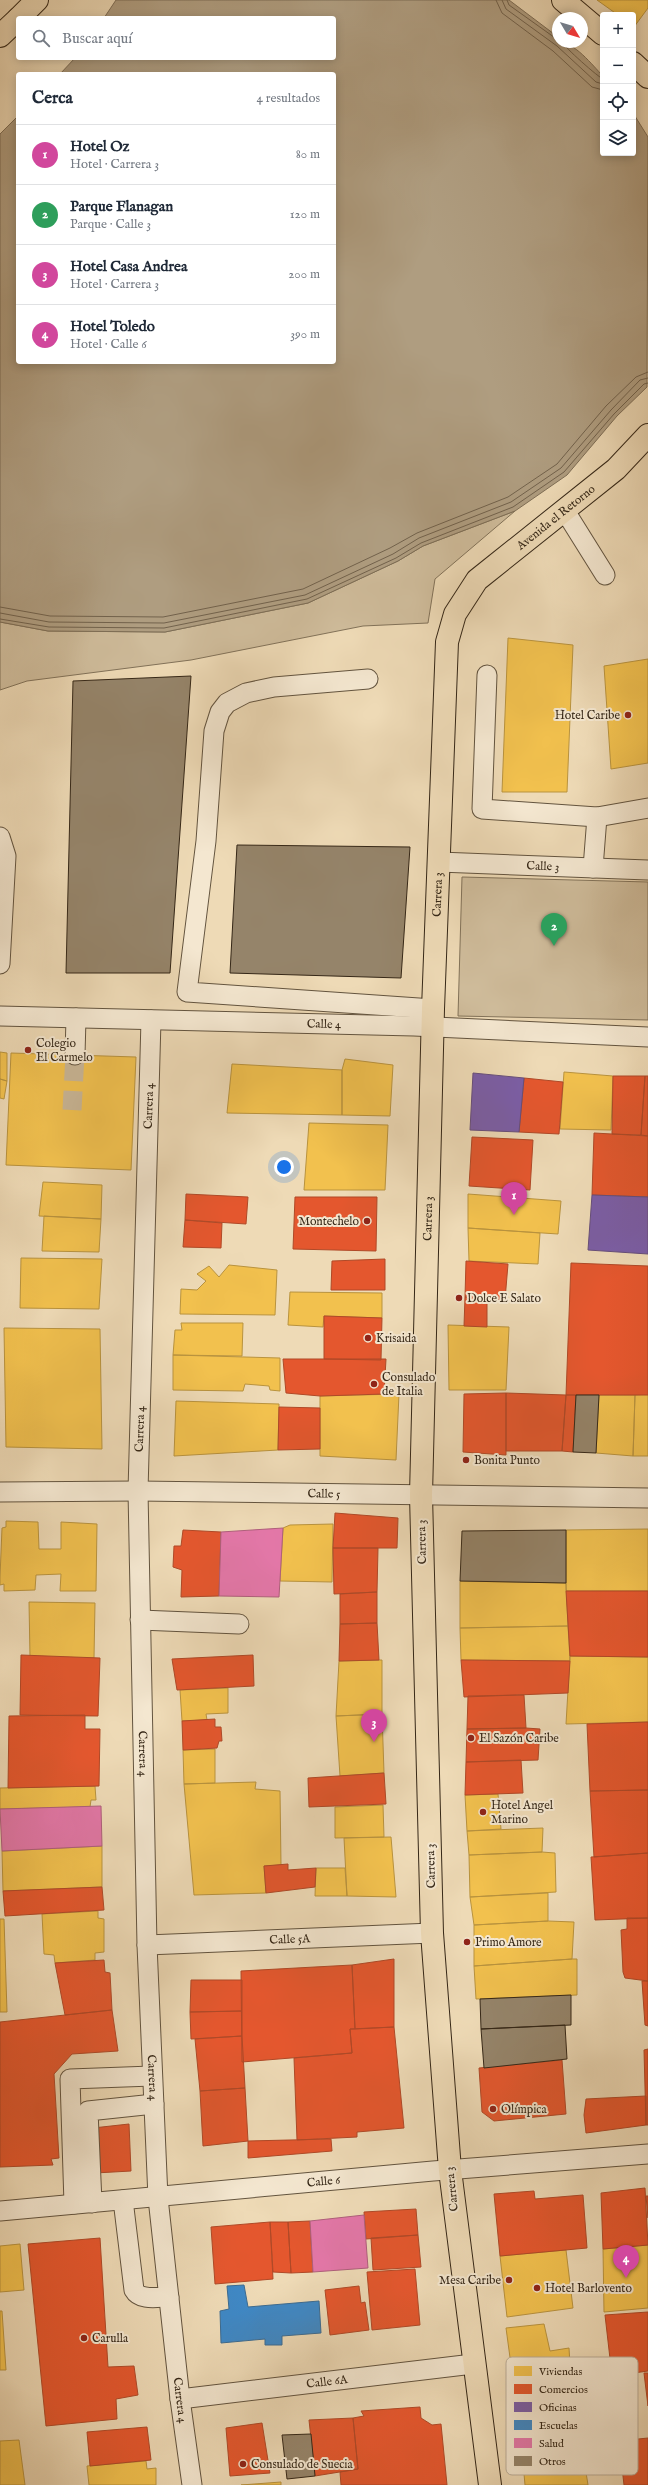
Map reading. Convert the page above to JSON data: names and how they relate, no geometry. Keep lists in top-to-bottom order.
{
  "streets": {
    "main road": ["Avenida el Retorno", "Carrera 3"],
    "street": [
      "Calle 3",
      "Calle 4",
      "Carrera 4",
      "Calle 5",
      "Calle 5A",
      "Calle 6",
      "Calle 6A"
    ]
  },
  "crossings": [
    ["Avenida el Retorno", "Carrera 3"],
    ["Calle 3", "Carrera 3"],
    ["Carrera 3", "Calle 4"],
    ["Carrera 3", "Calle 5"],
    ["Carrera 3", "Calle 5A"],
    ["Carrera 3", "Calle 6"],
    ["Carrera 3", "Calle 6A"],
    ["Calle 4", "Carrera 4"],
    ["Carrera 4", "Calle 5"],
    ["Carrera 4", "Calle 5A"],
    ["Carrera 4", "Calle 6"],
    ["Carrera 4", "Calle 6A"]
  ],
  "places": [
    "Hotel Caribe",
    "Colegio El Carmelo",
    "Montechelo",
    "Dolce E Salato",
    "Krisaida",
    "Consulado de Italia",
    "Bonita Punto",
    "El Sazón Caribe",
    "Hotel Angel Marino",
    "Primo Amore",
    "Olímpica",
    "Mesa Caribe",
    "Hotel Barlovento",
    "Carulla",
    "Consulado de Suecia"
  ],
  "legend": [
    "Viviendas",
    "Comercios",
    "Oficinas",
    "Escuelas",
    "Salud",
    "Otros"
  ],
  "north": "bottom right",
  "page": {
    "map_buttons": ["+", "−"],
    "search": "Buscar aquí",
    "heading": ["Cerca", "4 resultados"],
    "list": [
      {
        "mark": "1",
        "name": "Hotel Oz",
        "note": "Hotel · Carrera 3",
        "value": "80 m"
      },
      {
        "mark": "2",
        "name": "Parque Flanagan",
        "note": "Parque · Calle 3",
        "value": "120 m"
      },
      {
        "mark": "3",
        "name": "Hotel Casa Andrea",
        "note": "Hotel · Carrera 3",
        "value": "200 m"
      },
      {
        "mark": "4",
        "name": "Hotel Toledo",
        "note": "Hotel · Calle 6",
        "value": "390 m"
      }
    ],
    "pins": [
      "2",
      "1",
      "3",
      "4"
    ]
  }
}
